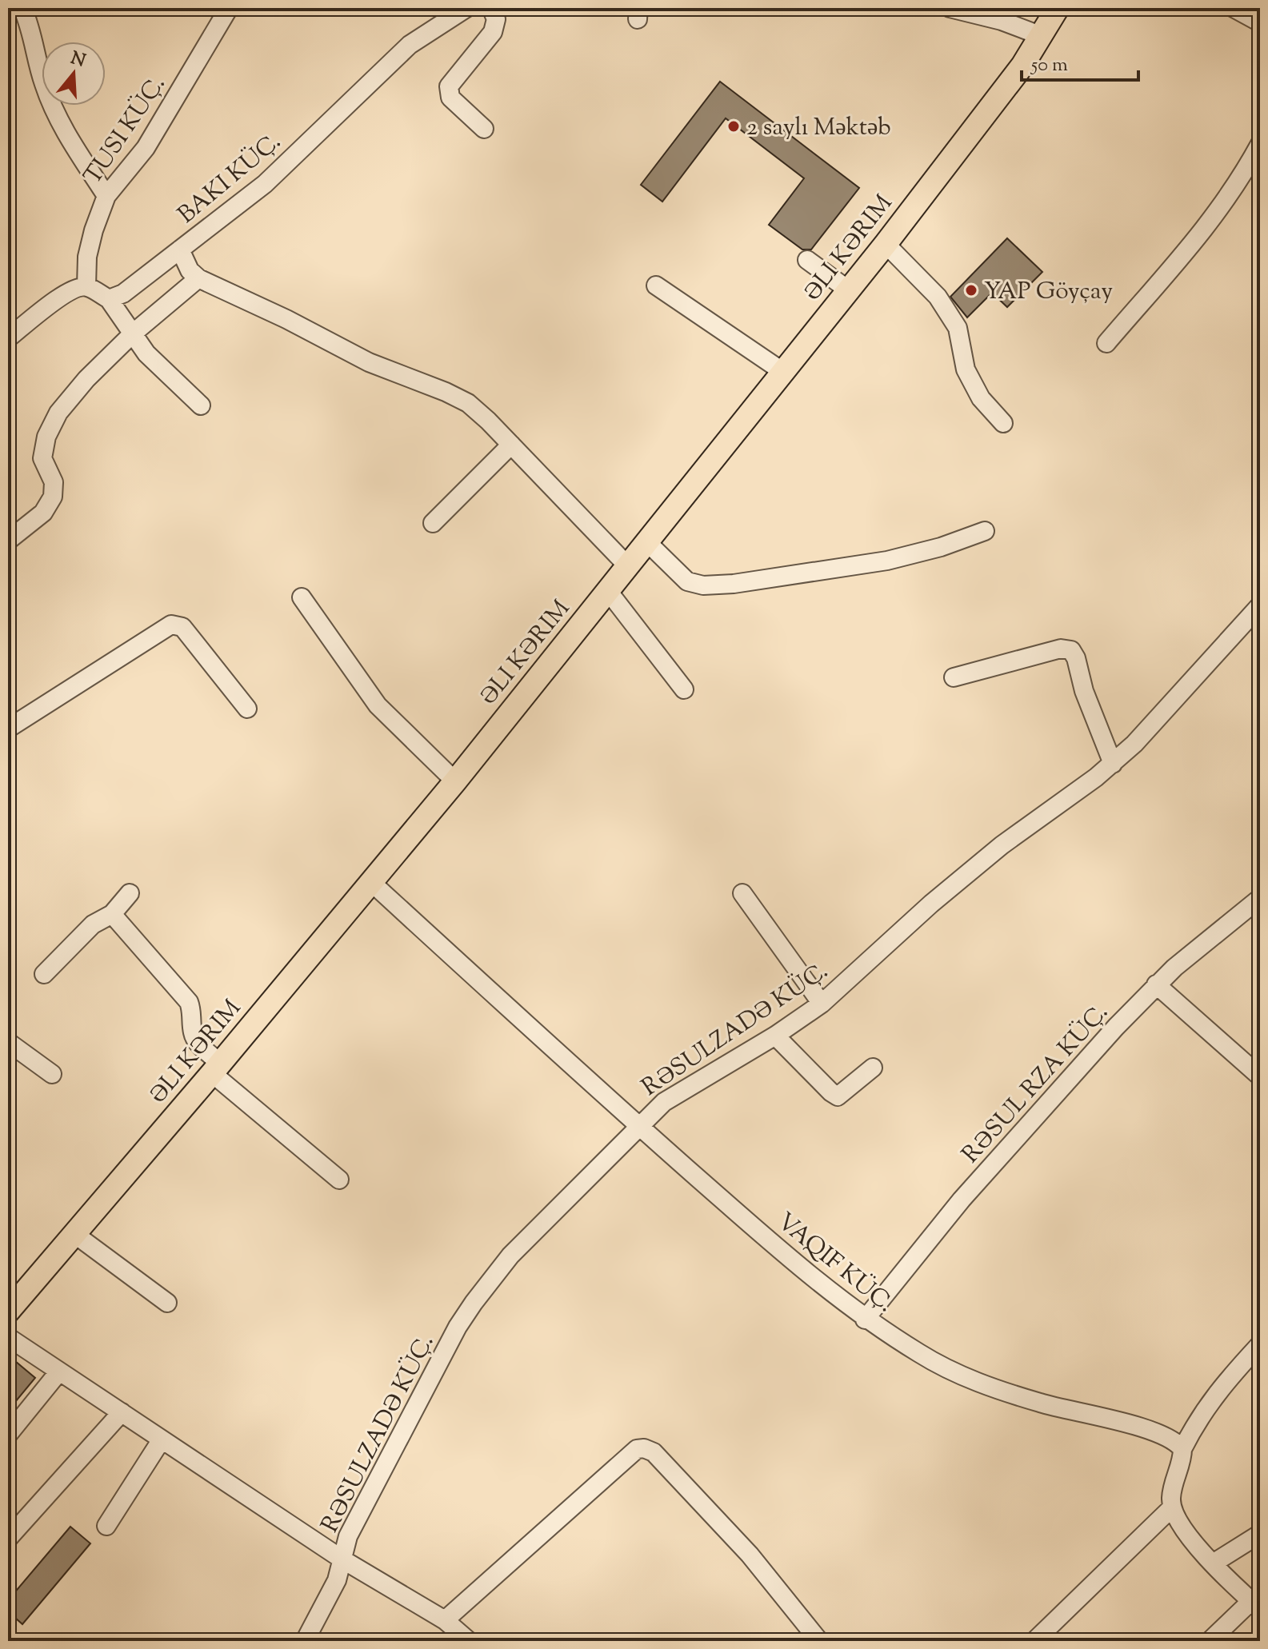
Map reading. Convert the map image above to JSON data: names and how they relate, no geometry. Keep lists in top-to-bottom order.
{
  "streets": {
    "main road": ["ƏLI KƏRIM"],
    "street": [
      "TUSI KÜÇ.",
      "RƏSULZADƏ KÜÇ.",
      "RƏSUL RZA KÜÇ.",
      "VAQIF KÜÇ."
    ]
  },
  "crossings": [
    ["ƏLI KƏRIM", "VAQIF KÜÇ."],
    ["RƏSULZADƏ KÜÇ.", "VAQIF KÜÇ."],
    ["RƏSUL RZA KÜÇ.", "VAQIF KÜÇ."]
  ],
  "places": ["2 saylı Məktəb", "YAP Göyçay"],
  "scale_bar": "50 m",
  "north": "top"
}
